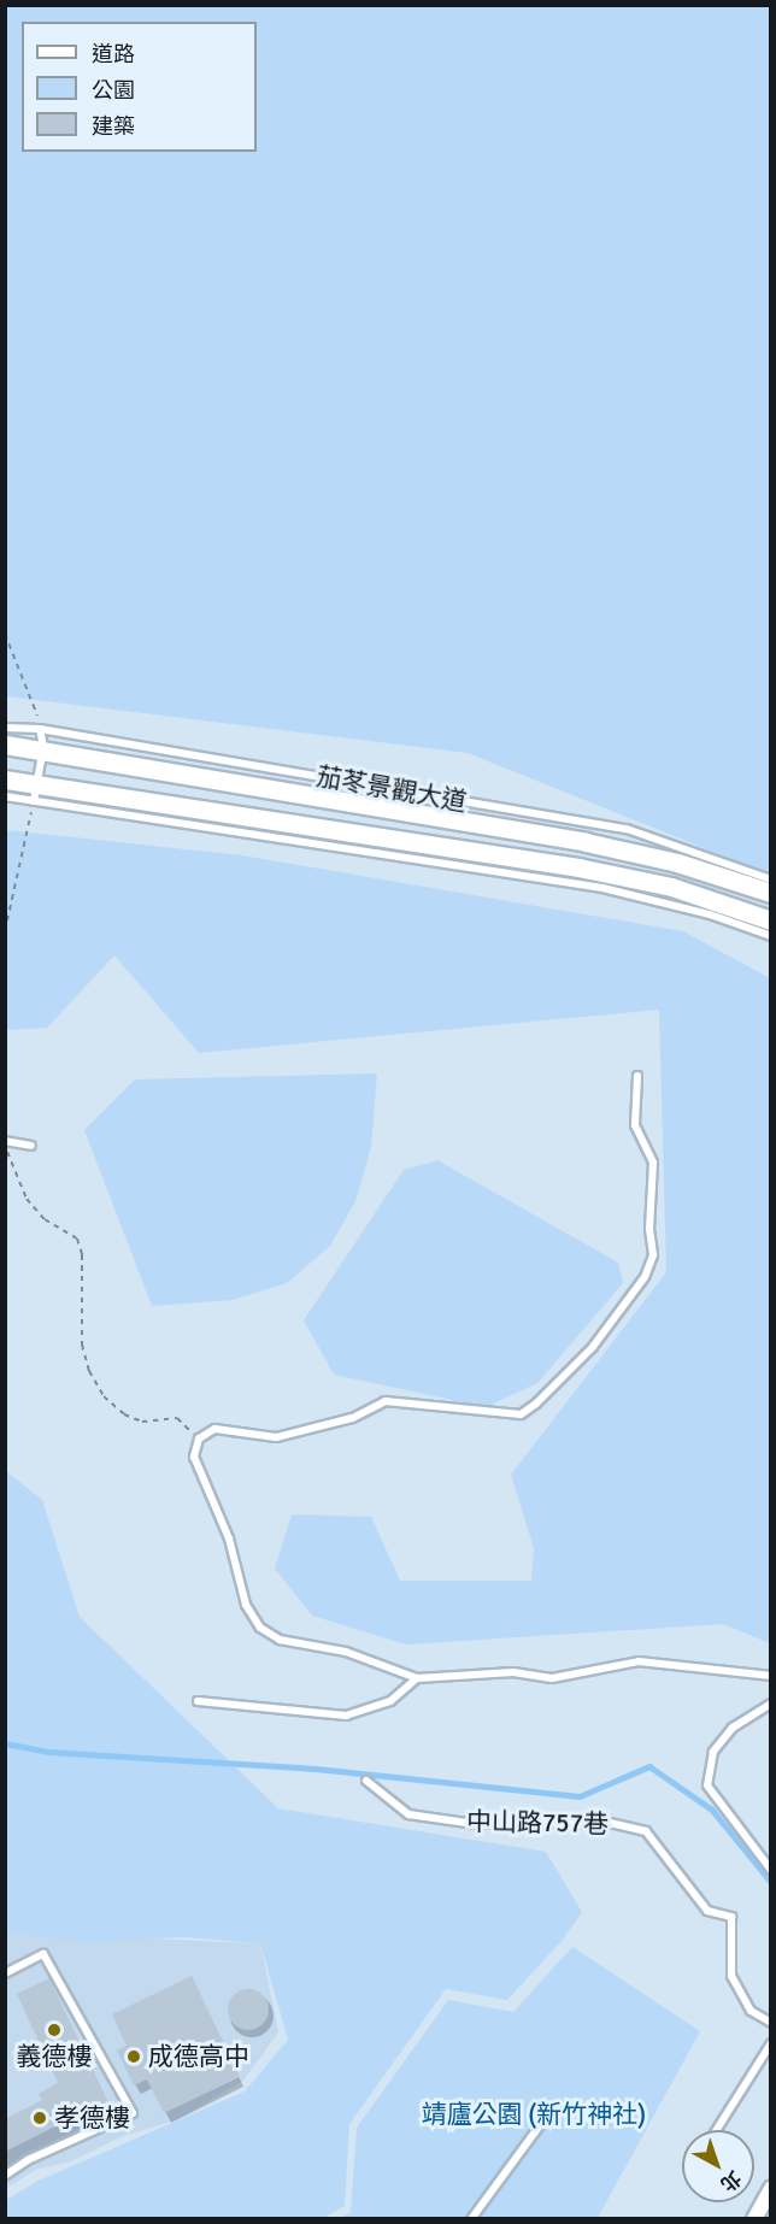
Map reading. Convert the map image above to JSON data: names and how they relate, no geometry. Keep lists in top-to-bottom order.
{
  "streets": {
    "street": ["茄苳景觀大道"],
    "lane": ["中山路757巷"]
  },
  "parks": ["靖廬公園 (新竹神社)"],
  "places": ["義德樓", "成德高中", "孝德樓"],
  "legend": ["道路", "公園", "建築"],
  "north": "bottom right"
}
